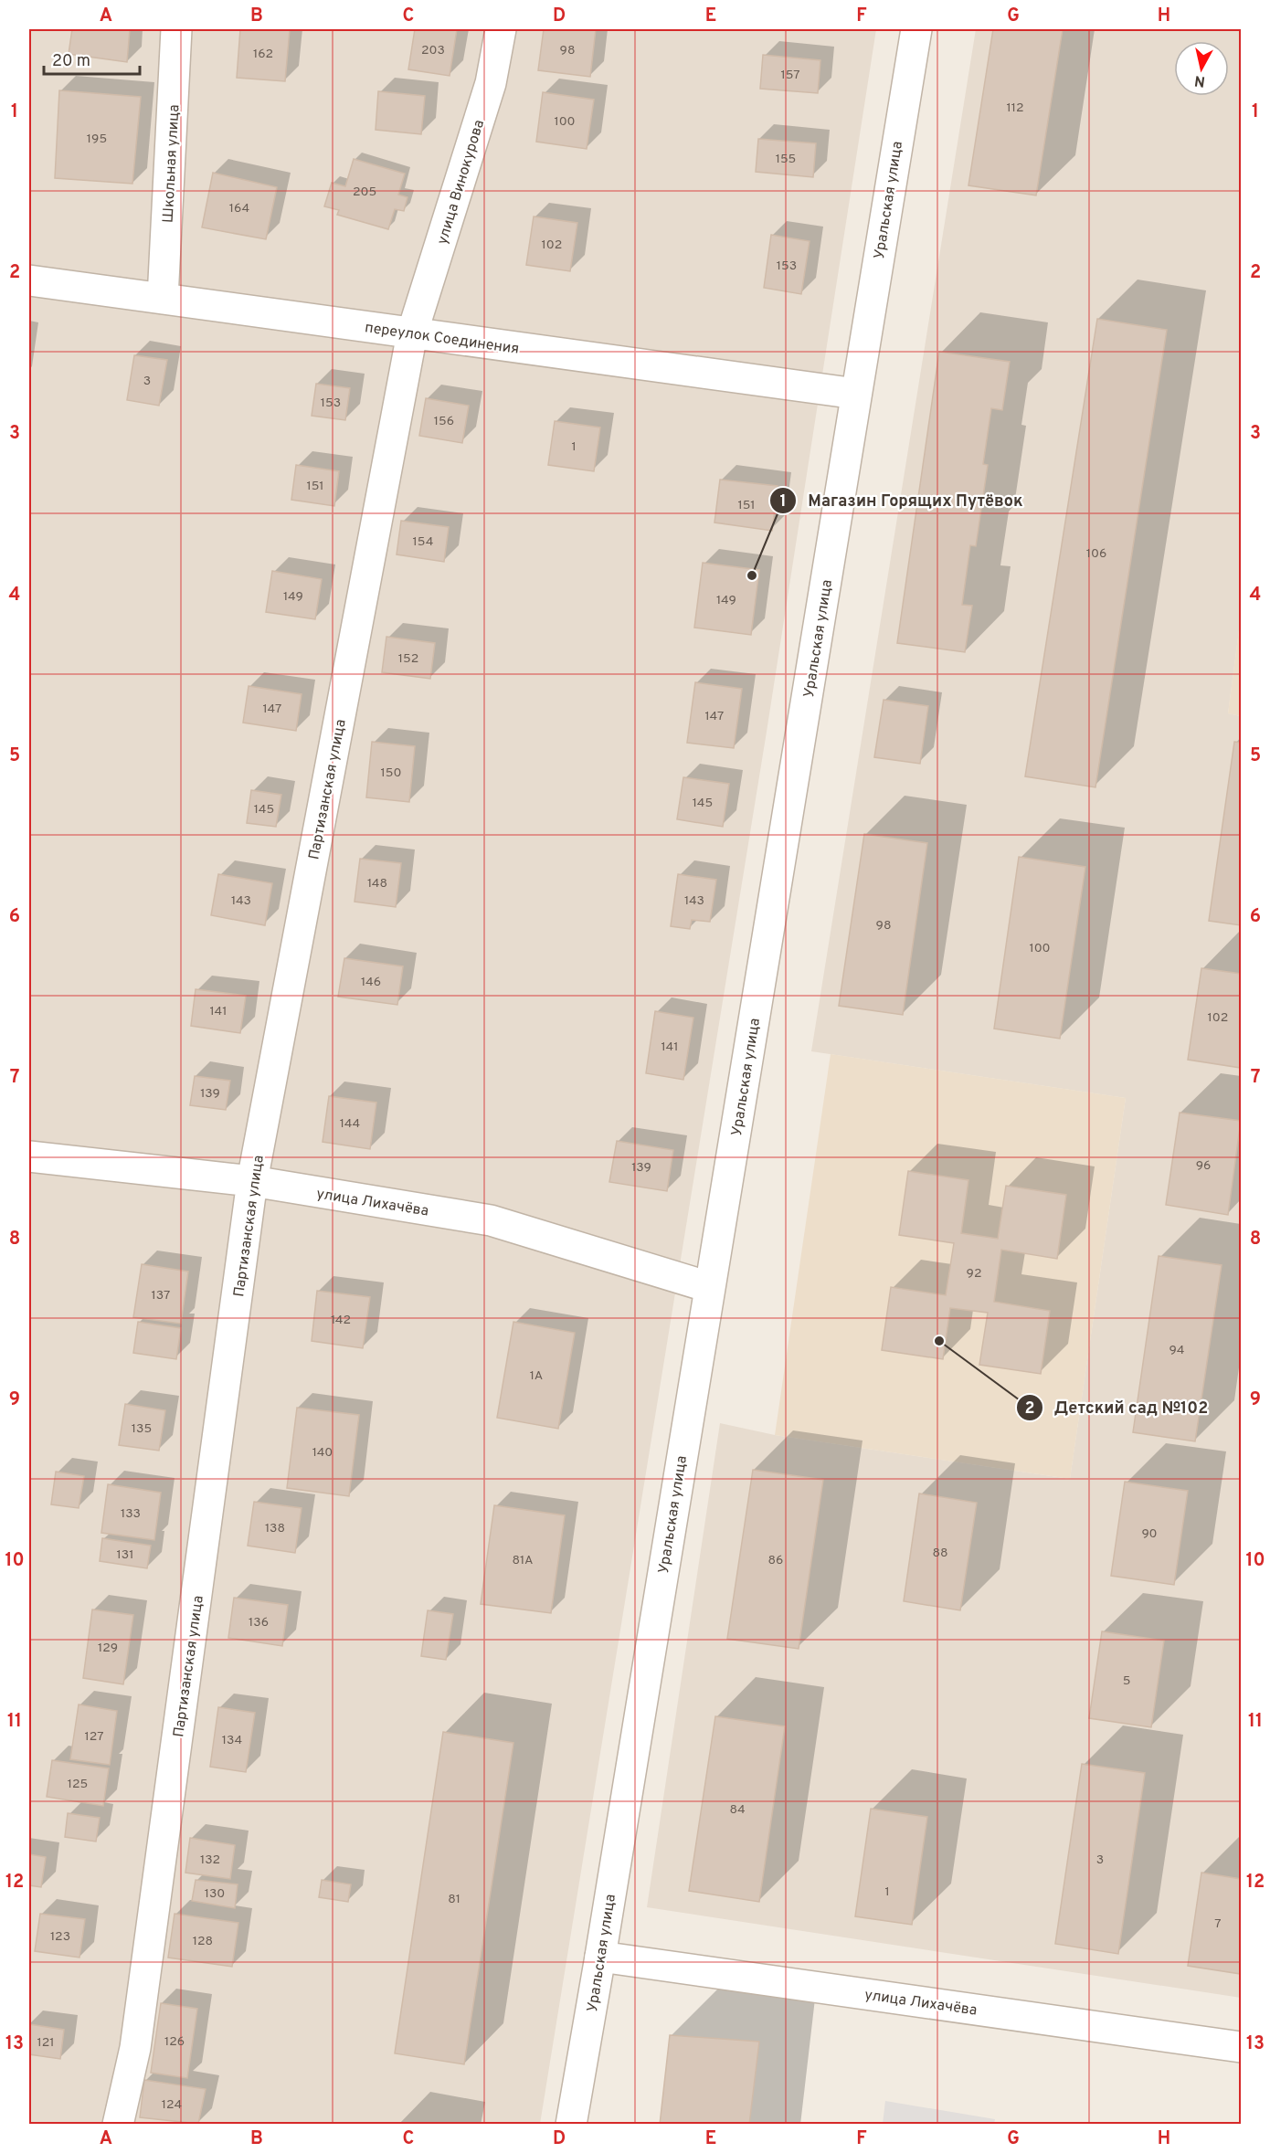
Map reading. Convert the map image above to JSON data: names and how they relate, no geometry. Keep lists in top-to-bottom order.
{
  "streets": {
    "street": [
      "Школьная улица",
      "улица Винокурова",
      "Уральская улица",
      "переулок Соединения",
      "Партизанская улица",
      "улица Лихачёва"
    ]
  },
  "crossings": [
    ["Школьная улица", "переулок Соединения"],
    ["улица Винокурова", "переулок Соединения"],
    ["улица Винокурова", "Партизанская улица"],
    ["Уральская улица", "переулок Соединения"],
    ["Уральская улица", "улица Лихачёва"],
    ["переулок Соединения", "Партизанская улица"],
    ["Партизанская улица", "улица Лихачёва"]
  ],
  "places": ["Магазин Горящих Путёвок", "Детский сад №102"],
  "house_numbers": [
    "203",
    "98",
    "162",
    "157",
    "112",
    "100",
    "195",
    "155",
    "205",
    "164",
    "102",
    "153",
    "3",
    "153",
    "156",
    "1",
    "151",
    "151",
    "154",
    "106",
    "149",
    "149",
    "152",
    "147",
    "147",
    "150",
    "145",
    "145",
    "148",
    "143",
    "143",
    "98",
    "100",
    "146",
    "141",
    "102",
    "141",
    "139",
    "144",
    "96",
    "139",
    "92",
    "137",
    "142",
    "94",
    "1А",
    "135",
    "140",
    "133",
    "138",
    "90",
    "88",
    "131",
    "81А",
    "86",
    "136",
    "129",
    "5",
    "127",
    "134",
    "125",
    "84",
    "132",
    "3",
    "1",
    "130",
    "81",
    "7",
    "123",
    "128",
    "126",
    "121",
    "124"
  ],
  "scale_bar": "20 m",
  "north": "bottom",
  "grid": {
    "columns": [
      "A",
      "B",
      "C",
      "D",
      "E",
      "F",
      "G",
      "H"
    ],
    "rows": [
      "1",
      "2",
      "3",
      "4",
      "5",
      "6",
      "7",
      "8",
      "9",
      "10",
      "11",
      "12",
      "13"
    ]
  }
}
